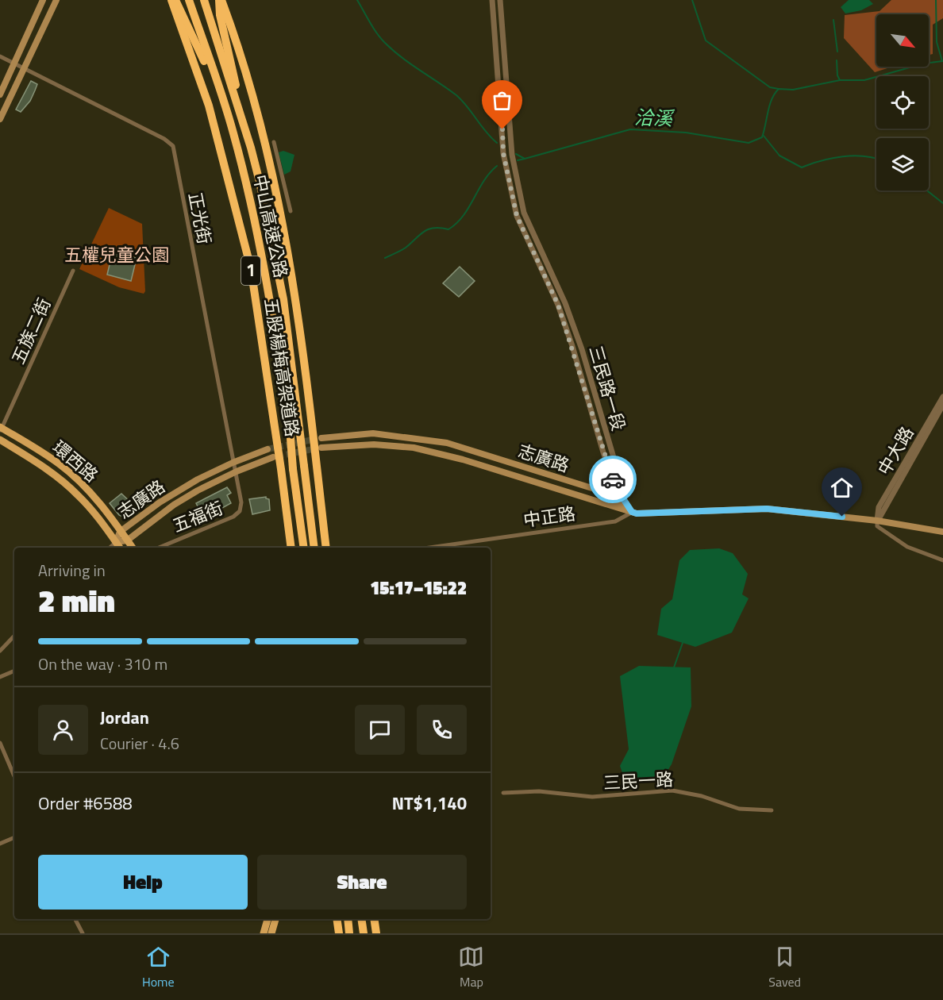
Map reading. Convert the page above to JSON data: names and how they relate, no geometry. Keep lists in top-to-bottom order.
{
  "streets": {
    "highway": ["中山高速公路", "1", "五股楊梅高架道路"],
    "main road": ["志廣路", "環西路", "中正路"],
    "street": [
      "正光街",
      "五族二街",
      "三民路一段",
      "中大路",
      "五福街",
      "三民一路"
    ]
  },
  "crossings": [
    ["正光街", "志廣路"],
    ["正光街", "五福街"],
    ["五族二街", "環西路"],
    ["三民路一段", "志廣路"],
    ["三民路一段", "中正路"],
    ["中大路", "中正路"],
    ["志廣路", "環西路"],
    ["志廣路", "五福街"],
    ["志廣路", "中正路"]
  ],
  "water": ["洽溪"],
  "parks": ["五權兒童公園"],
  "north": "bottom right",
  "page": {
    "heading": ["2 min", "Arriving in", "15:17–15:22"],
    "panel": [
      "Jordan",
      "Courier · 4.6",
      "Order #6588",
      "NT$1,140"
    ],
    "bar": "On the way · 310 m",
    "buttons": ["Help", "Share"],
    "tabs": ["Home", "Map", "Saved"]
  }
}
